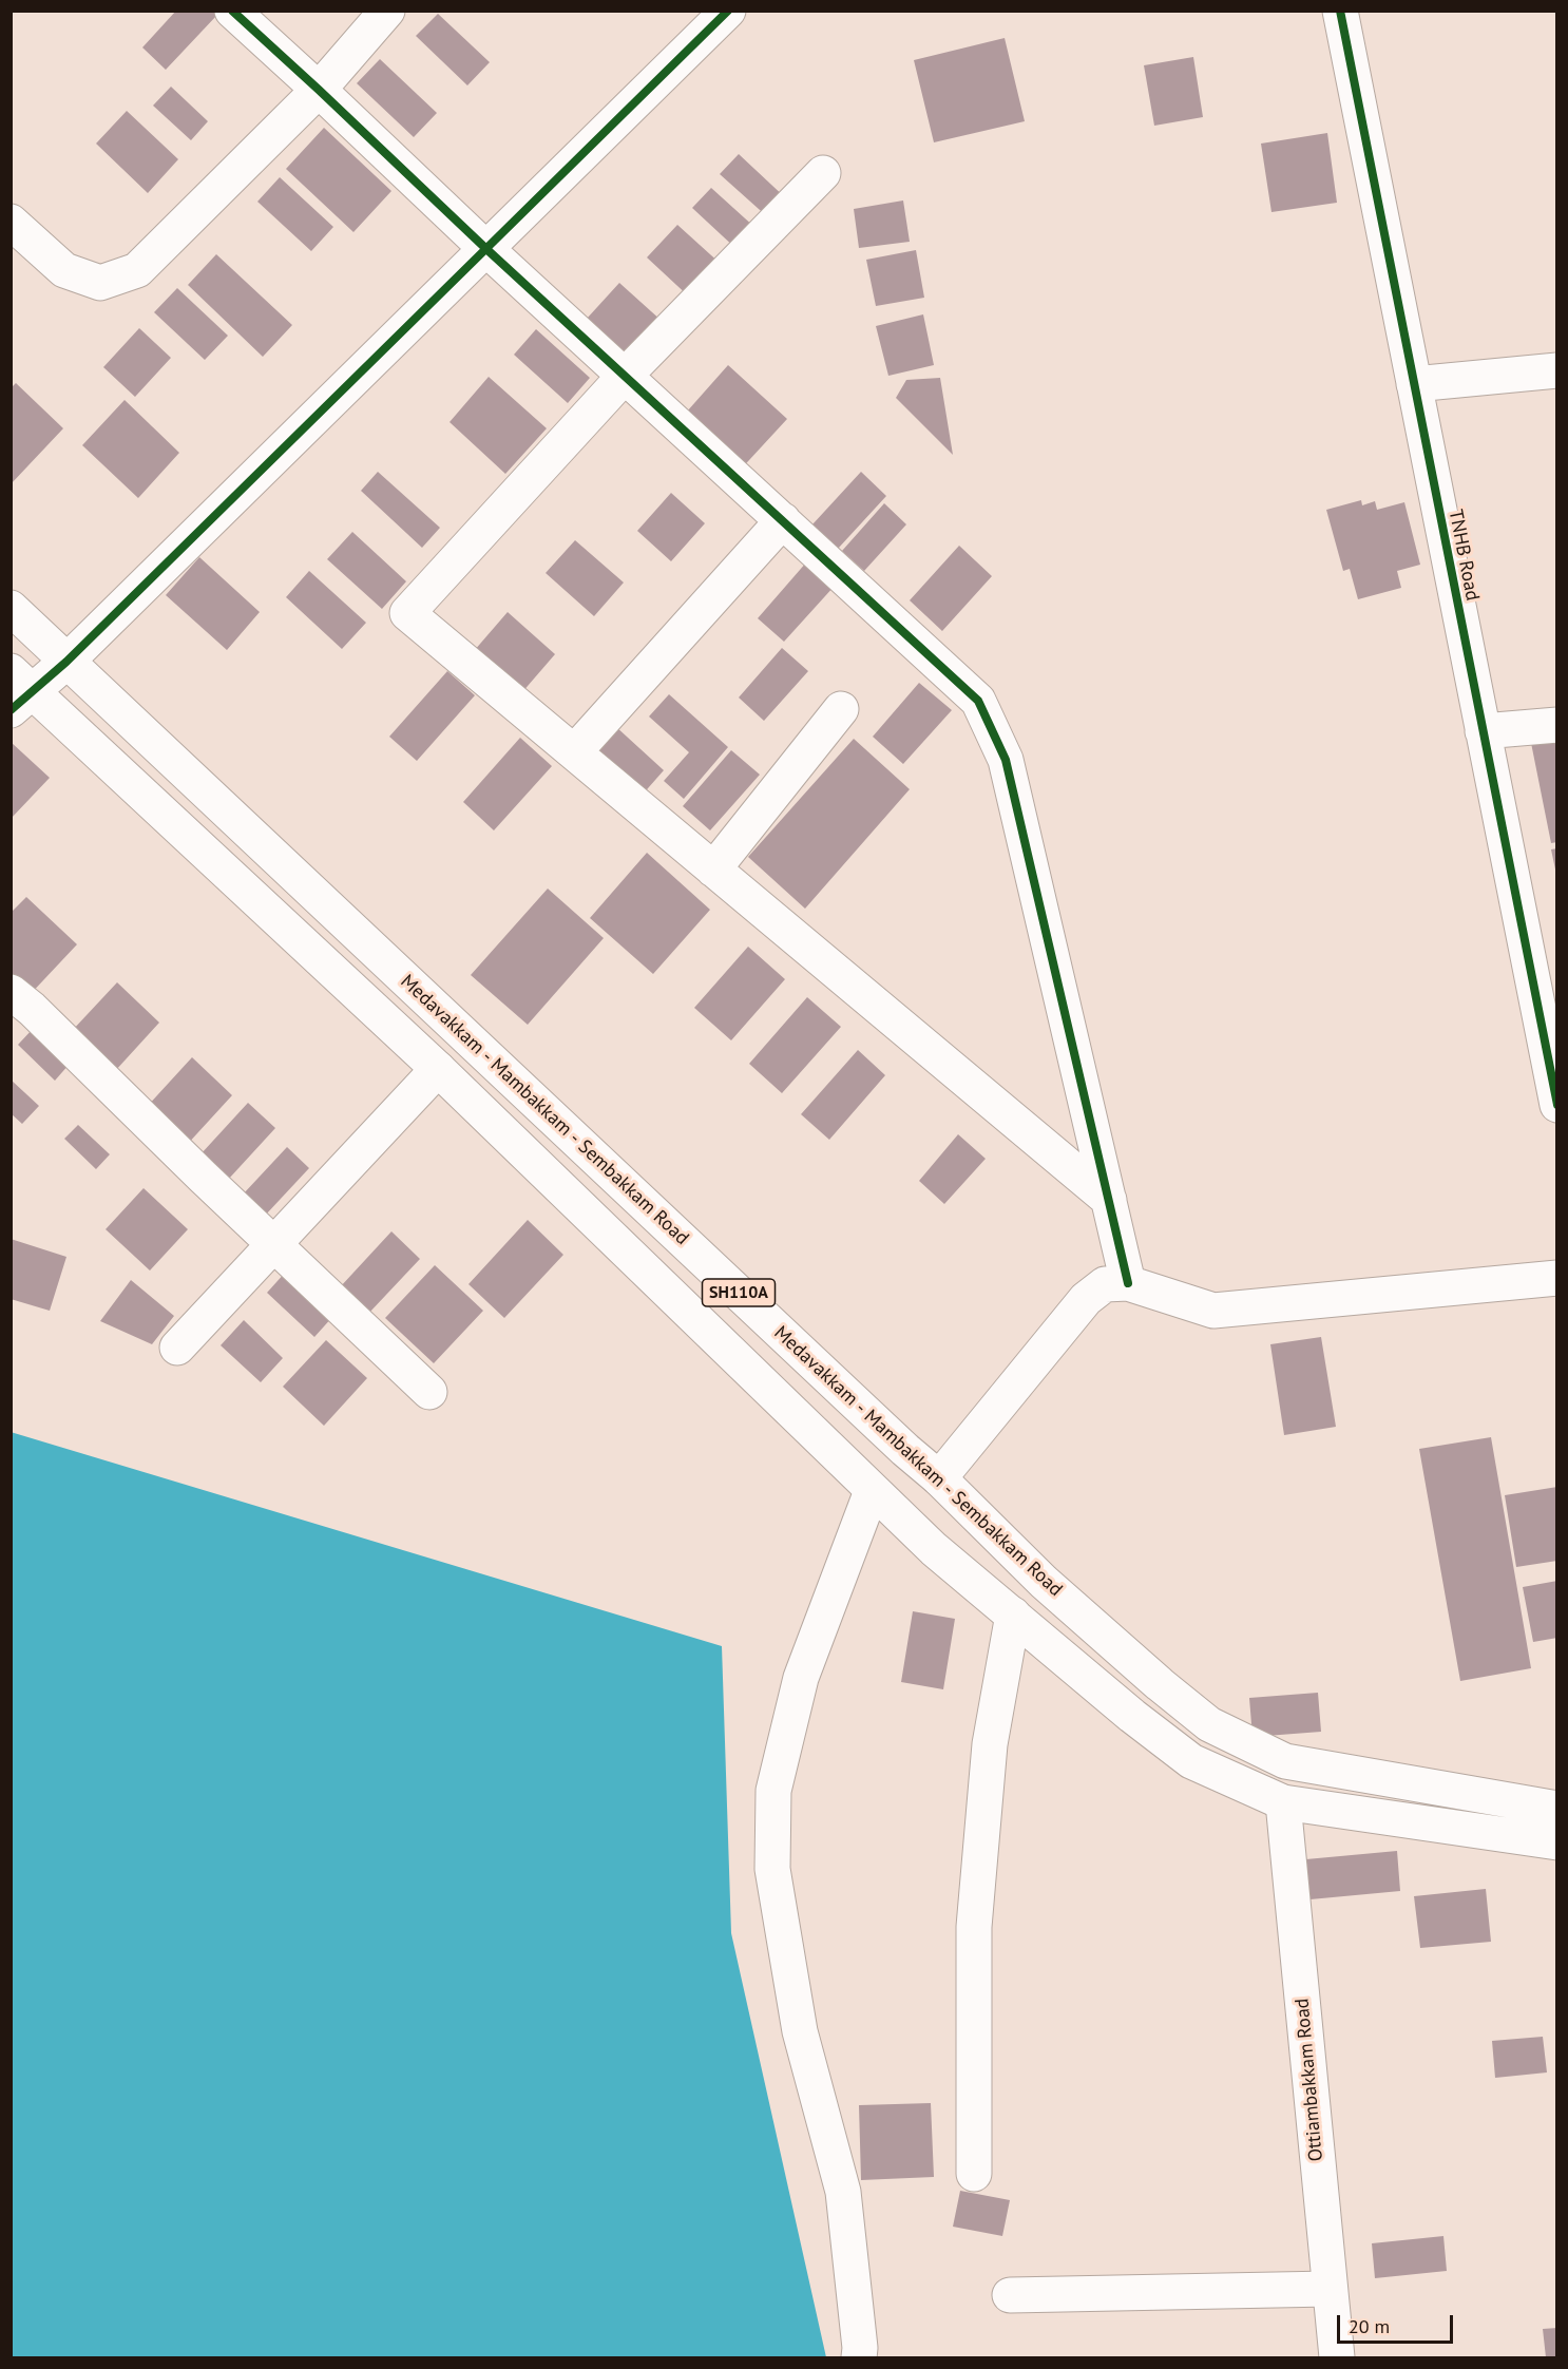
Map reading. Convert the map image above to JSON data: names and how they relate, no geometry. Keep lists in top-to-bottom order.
{
  "streets": {
    "street": [
      "TNHB Road",
      "Medavakkam - Mambakkam - Sembakkam Road",
      "SH110A",
      "Ottiambakkam Road"
    ]
  },
  "crossings": [
    ["SH110A", "Ottiambakkam Road"]
  ],
  "scale_bar": "20 m"
}
